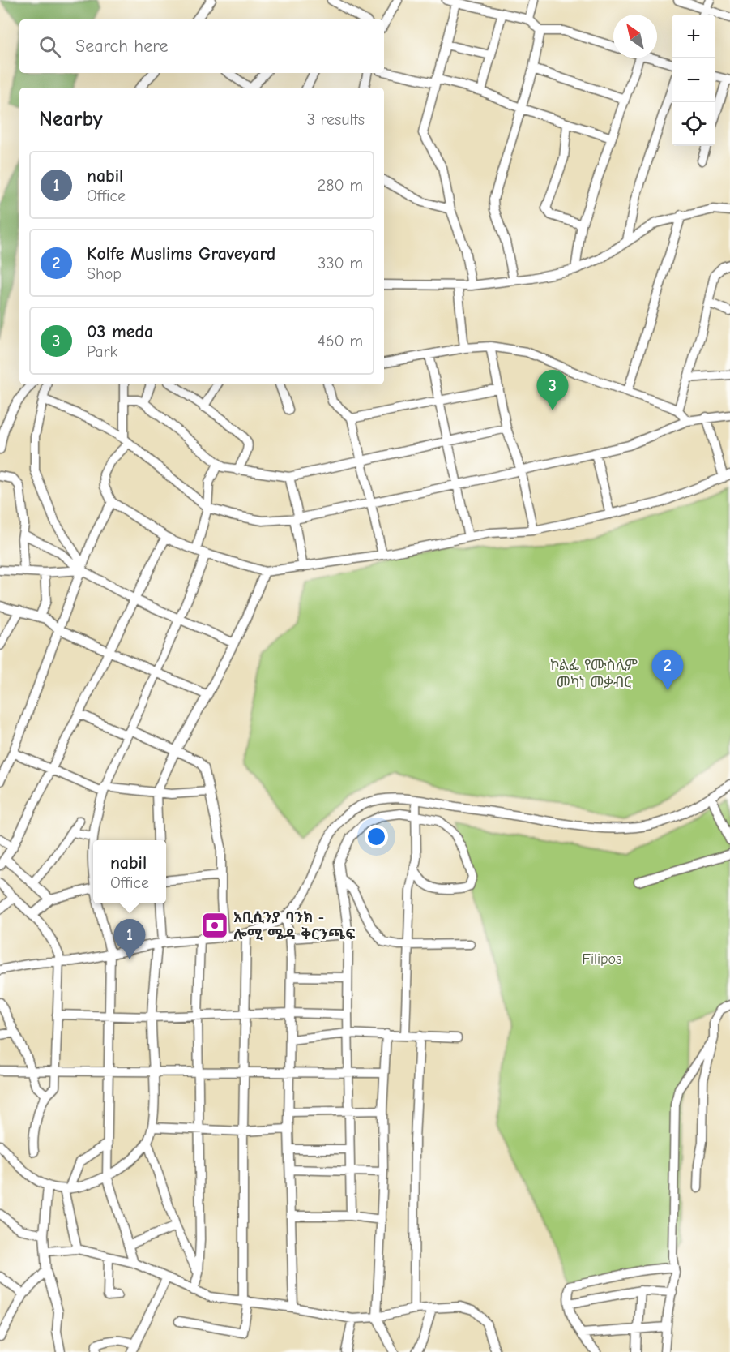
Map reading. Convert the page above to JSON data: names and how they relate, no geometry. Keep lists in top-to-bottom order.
{
  "parks": ["ኮልፌ የሙስሊም መካነ መቃብር", "Filipos"],
  "places": {
    "bank": ["አቢሲንያ ባንክ - ሎሚ ሜዳ ቅርንጫፍ"]
  },
  "north": "top left",
  "page": {
    "map_buttons": ["+", "−"],
    "search": "Search here",
    "heading": ["Nearby", "3 results"],
    "list": [
      {
        "mark": "1",
        "name": "nabil",
        "note": "Office",
        "value": "280 m"
      },
      {
        "mark": "2",
        "name": "Kolfe Muslims Graveyard",
        "note": "Shop",
        "value": "330 m"
      },
      {
        "mark": "3",
        "name": "03 meda",
        "note": "Park",
        "value": "460 m"
      }
    ],
    "pins": ["3", "2", "1"],
    "popup": ["nabil", "Office"]
  }
}
